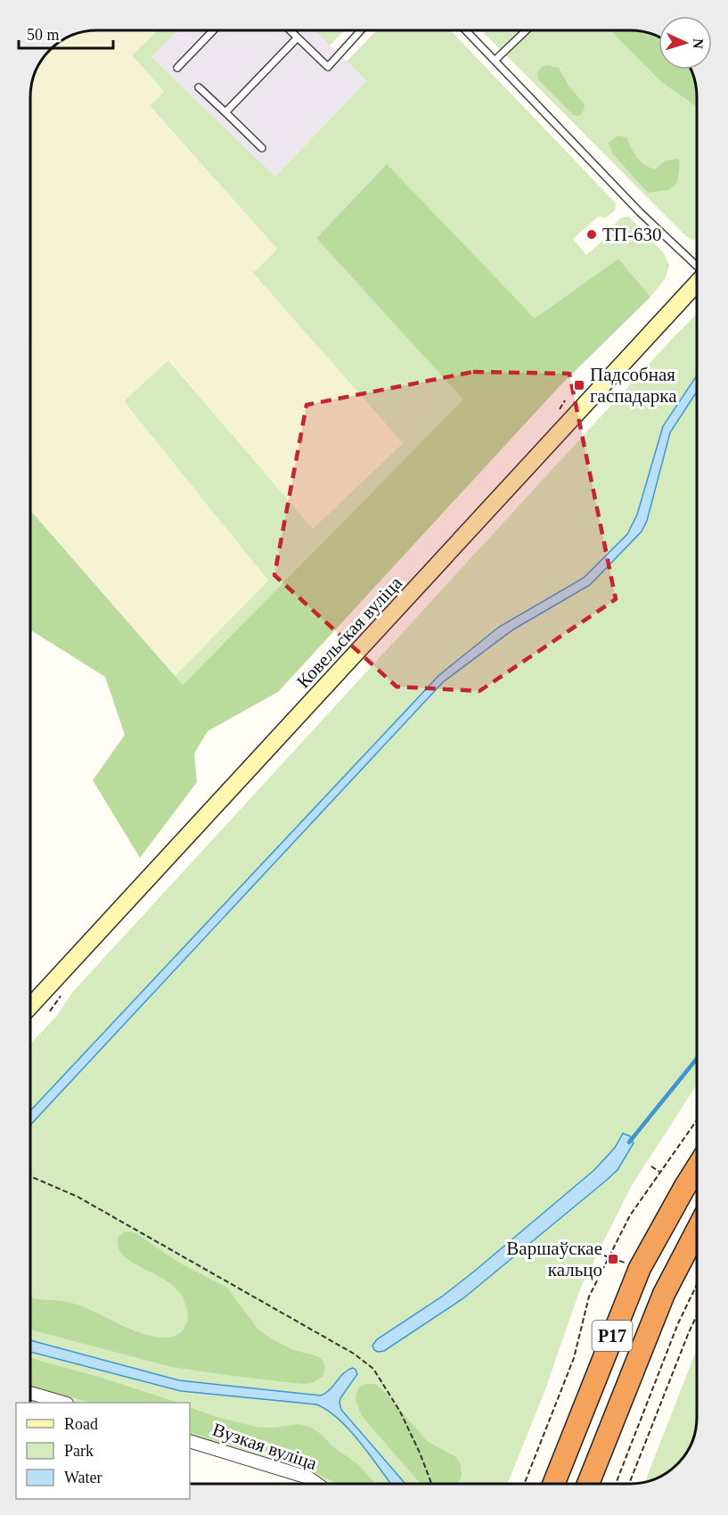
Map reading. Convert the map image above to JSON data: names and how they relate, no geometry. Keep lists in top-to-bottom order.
{
  "streets": {
    "highway": ["Р17"],
    "main road": ["Ковельская вуліца"],
    "street": ["Вузкая вуліца"]
  },
  "places": {
    "other": ["ТП-630"],
    "transit": ["Падсобная гаспадарка", "Варшаўскае кальцо"]
  },
  "legend": ["Road", "Park", "Water"],
  "scale_bar": "50 m",
  "north": "right"
}
